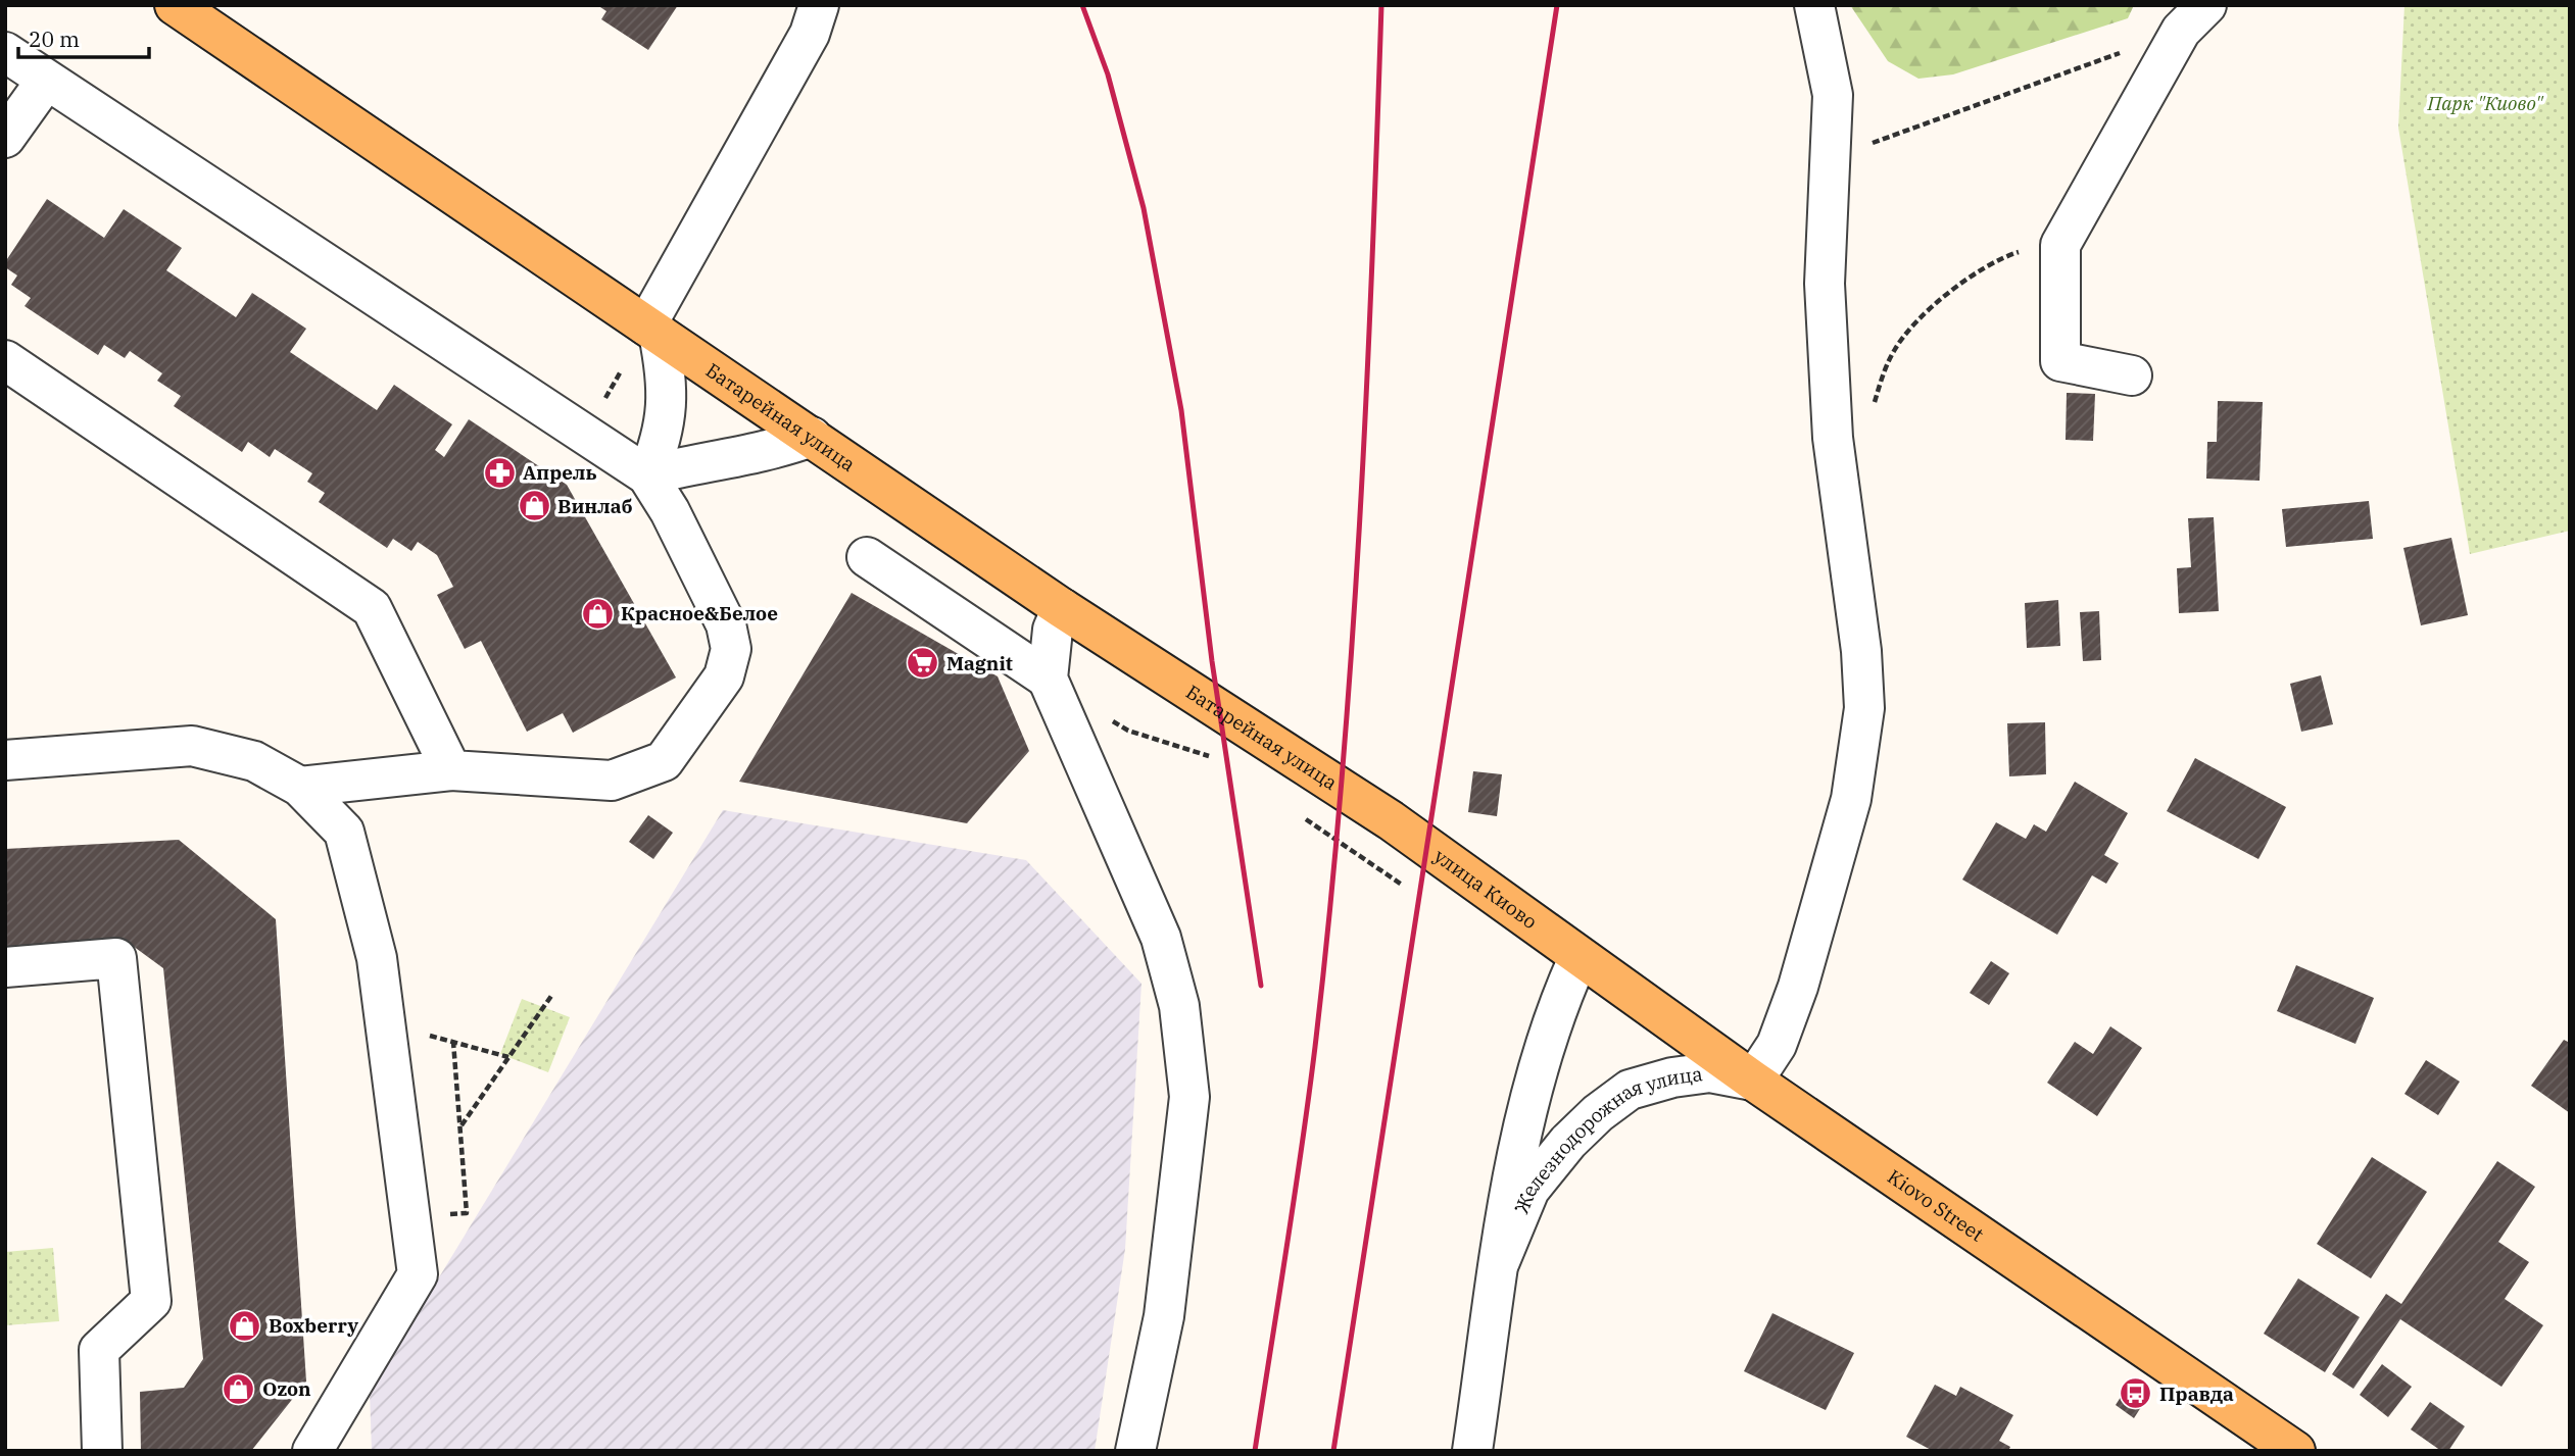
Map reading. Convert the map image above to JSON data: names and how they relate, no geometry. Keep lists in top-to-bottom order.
{
  "streets": {
    "main road": ["Батарейная улица", "улица Киово", "Kiovo Street"],
    "street": ["Железнодорожная улица"]
  },
  "crossings": [
    ["Батарейная улица", "улица Киово"],
    ["улица Киово", "Железнодорожная улица"],
    ["улица Киово", "Kiovo Street"],
    ["Железнодорожная улица", "Kiovo Street"]
  ],
  "parks": ["Парк \"Киово\""],
  "places": {
    "pharmacy": ["Апрель"],
    "shop": [
      "Винлаб",
      "Красное&Белое",
      "Boxberry",
      "Ozon"
    ],
    "supermarket": ["Magnit"],
    "bus stop": ["Правда"]
  },
  "scale_bar": "20 m"
}
